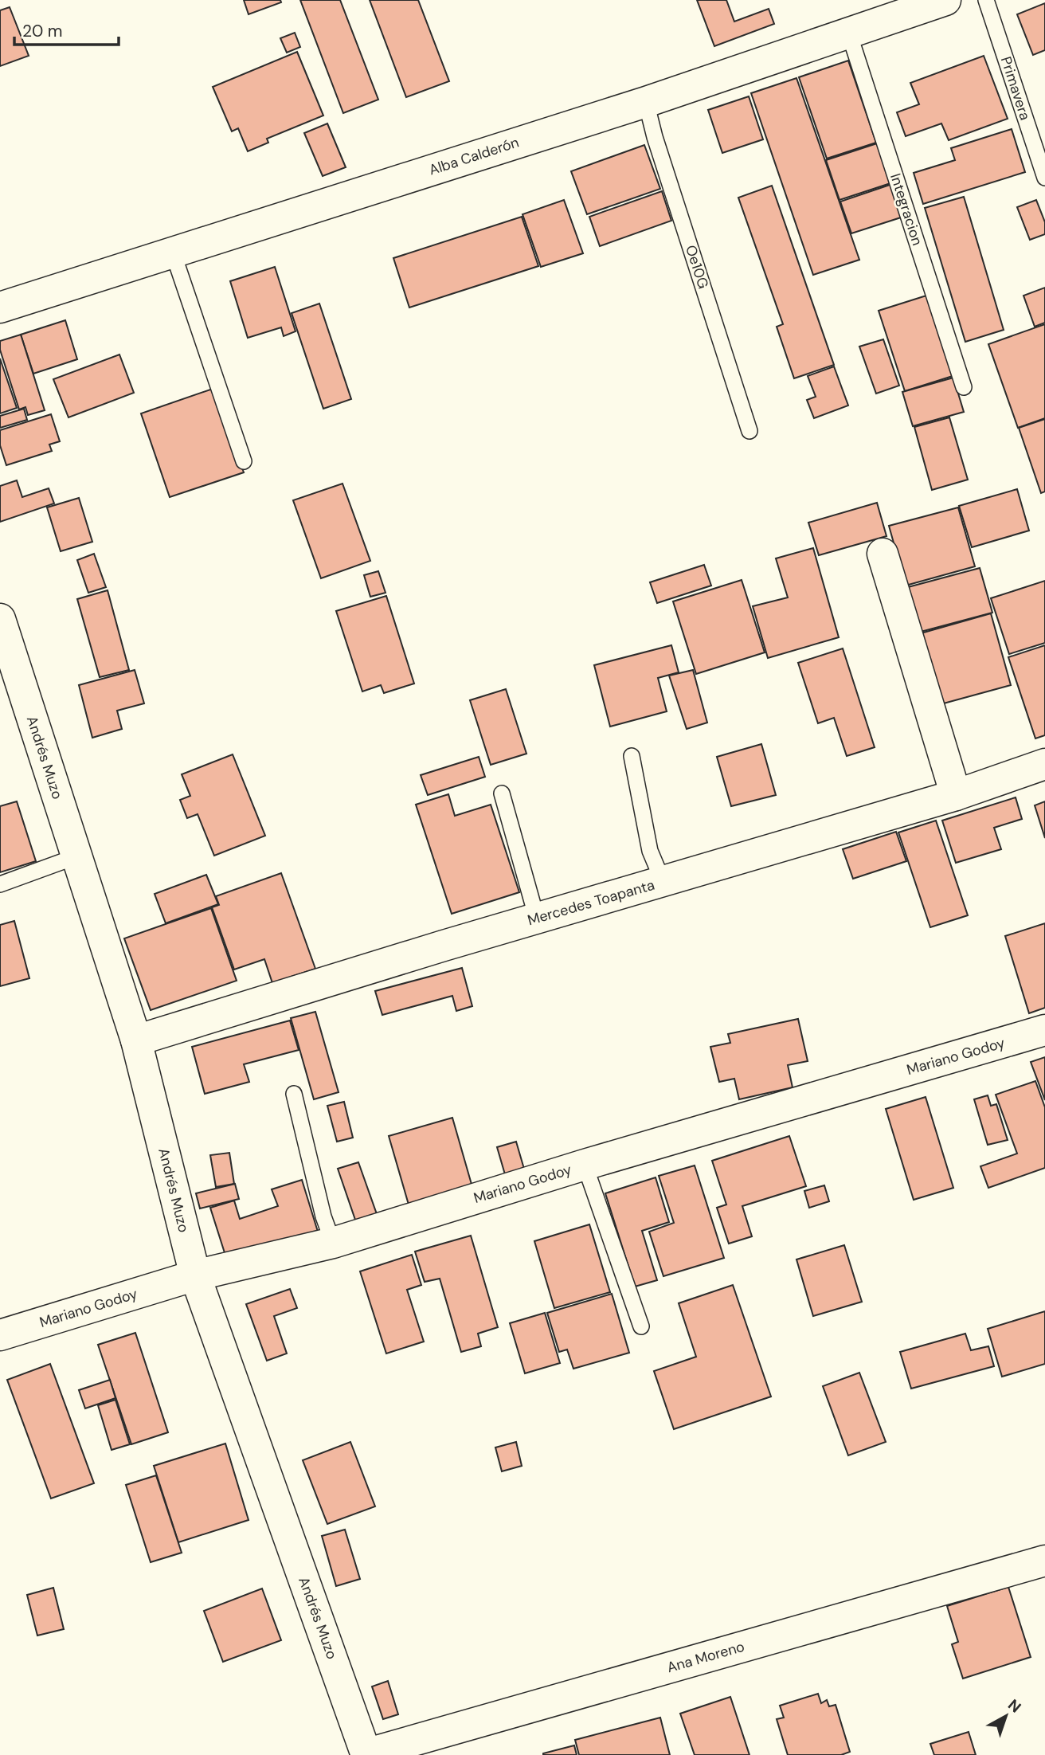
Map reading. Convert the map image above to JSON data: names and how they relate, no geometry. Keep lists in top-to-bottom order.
{
  "streets": {
    "street": [
      "Alba Calderón",
      "Andrés Muzo",
      "Mercedes Toapanta",
      "Mariano Godoy",
      "Ana Moreno"
    ],
    "lane": ["Primavera", "Integracion", "Oe10G"]
  },
  "crossings": [
    ["Alba Calderón", "Integracion"],
    ["Alba Calderón", "Oe10G"],
    ["Andrés Muzo", "Mercedes Toapanta"],
    ["Andrés Muzo", "Mariano Godoy"],
    ["Andrés Muzo", "Ana Moreno"]
  ],
  "scale_bar": "20 m",
  "north": "top right"
}
